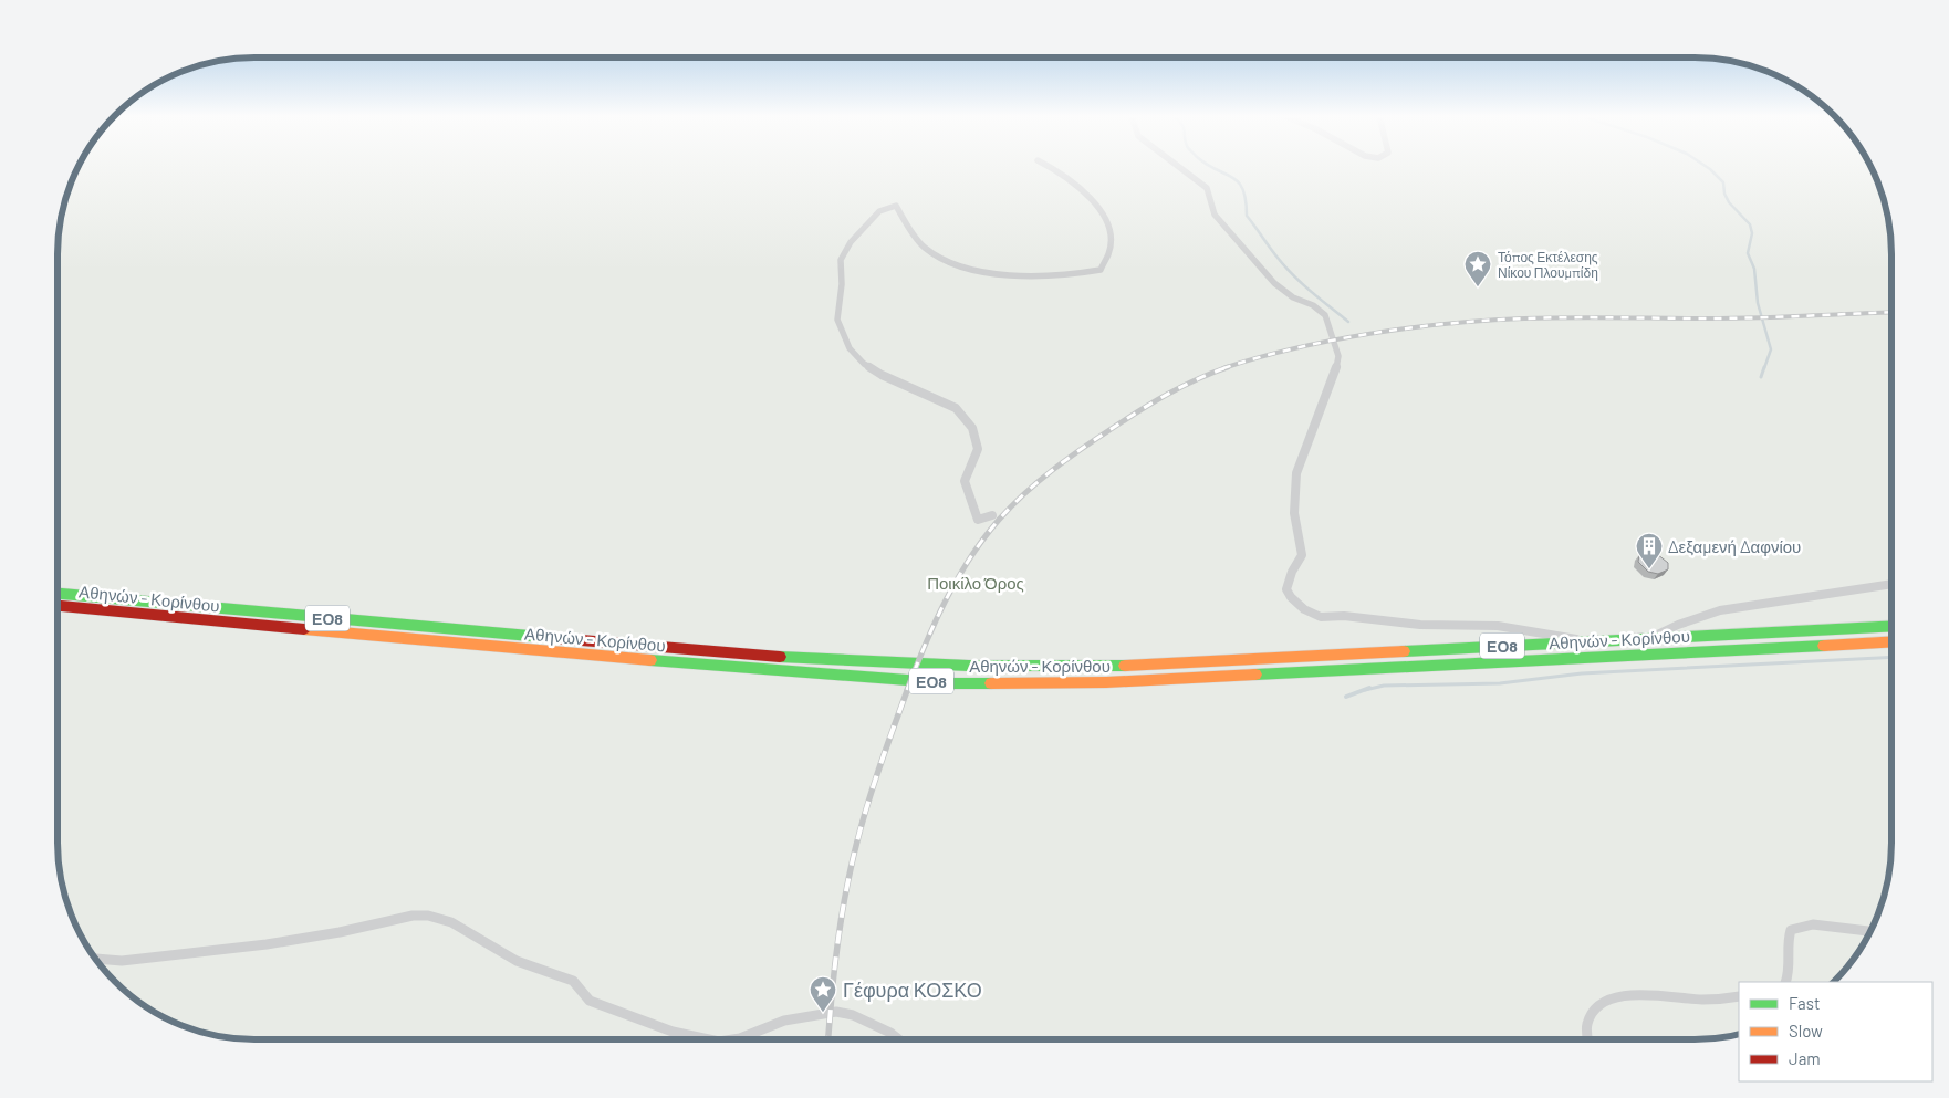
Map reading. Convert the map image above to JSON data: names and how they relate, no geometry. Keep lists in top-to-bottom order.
{
  "streets": {
    "highway": ["Αθηνών - Κορίνθου", "ΕΟ8"]
  },
  "parks": ["Ποικίλο Όρος"],
  "places": {
    "place": ["Τόπος Εκτέλεσης Νίκου Πλουμπίδη", "Γέφυρα ΚΟΣΚΟ"],
    "building": ["Δεξαμενή Δαφνίου"]
  },
  "legend": ["Fast", "Slow", "Jam"]
}
